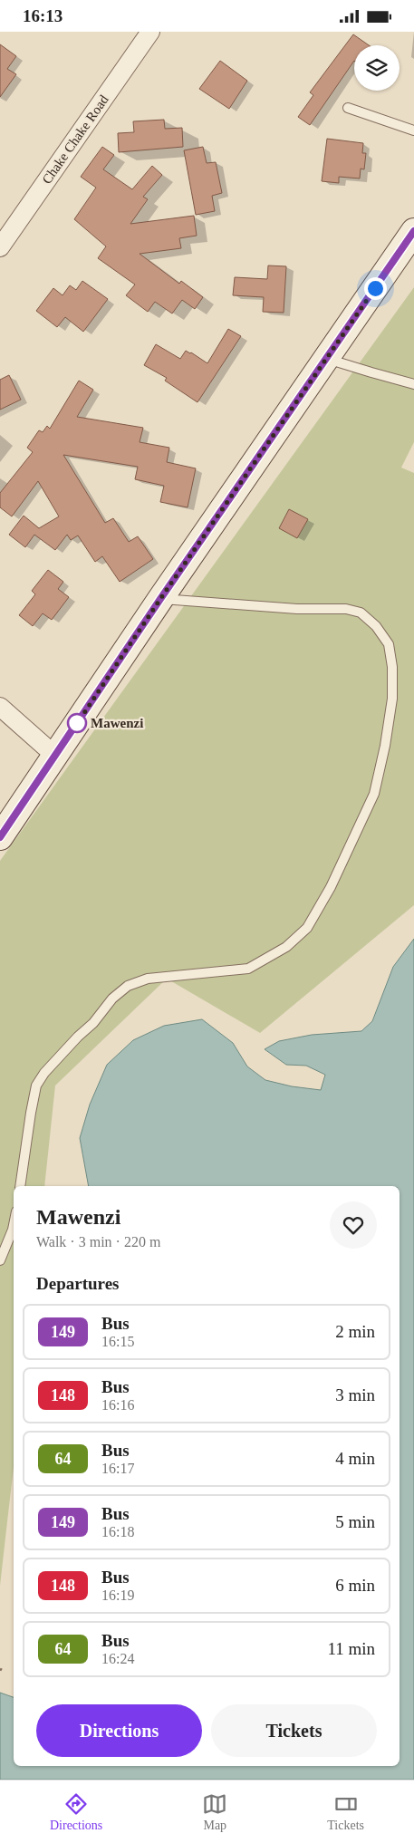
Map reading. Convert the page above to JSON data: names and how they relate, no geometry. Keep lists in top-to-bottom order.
{
  "streets": {
    "street": ["Chake Chake Road"]
  },
  "places": ["Mawenzi"],
  "lines": ["bus line 149"],
  "page": {
    "status": "16:13",
    "heading": [
      ["Mawenzi", "Walk · 3 min · 220 m"],
      "Departures"
    ],
    "list": [
      {
        "mark": "149",
        "name": "Bus",
        "note": "16:15",
        "value": "2 min"
      },
      {
        "mark": "148",
        "name": "Bus",
        "note": "16:16",
        "value": "3 min"
      },
      {
        "mark": "64",
        "name": "Bus",
        "note": "16:17",
        "value": "4 min"
      },
      {
        "mark": "149",
        "name": "Bus",
        "note": "16:18",
        "value": "5 min"
      },
      {
        "mark": "148",
        "name": "Bus",
        "note": "16:19",
        "value": "6 min"
      },
      {
        "mark": "64",
        "name": "Bus",
        "note": "16:24",
        "value": "11 min"
      }
    ],
    "buttons": ["Directions", "Tickets"],
    "tabs": ["Directions", "Map", "Tickets"]
  }
}
